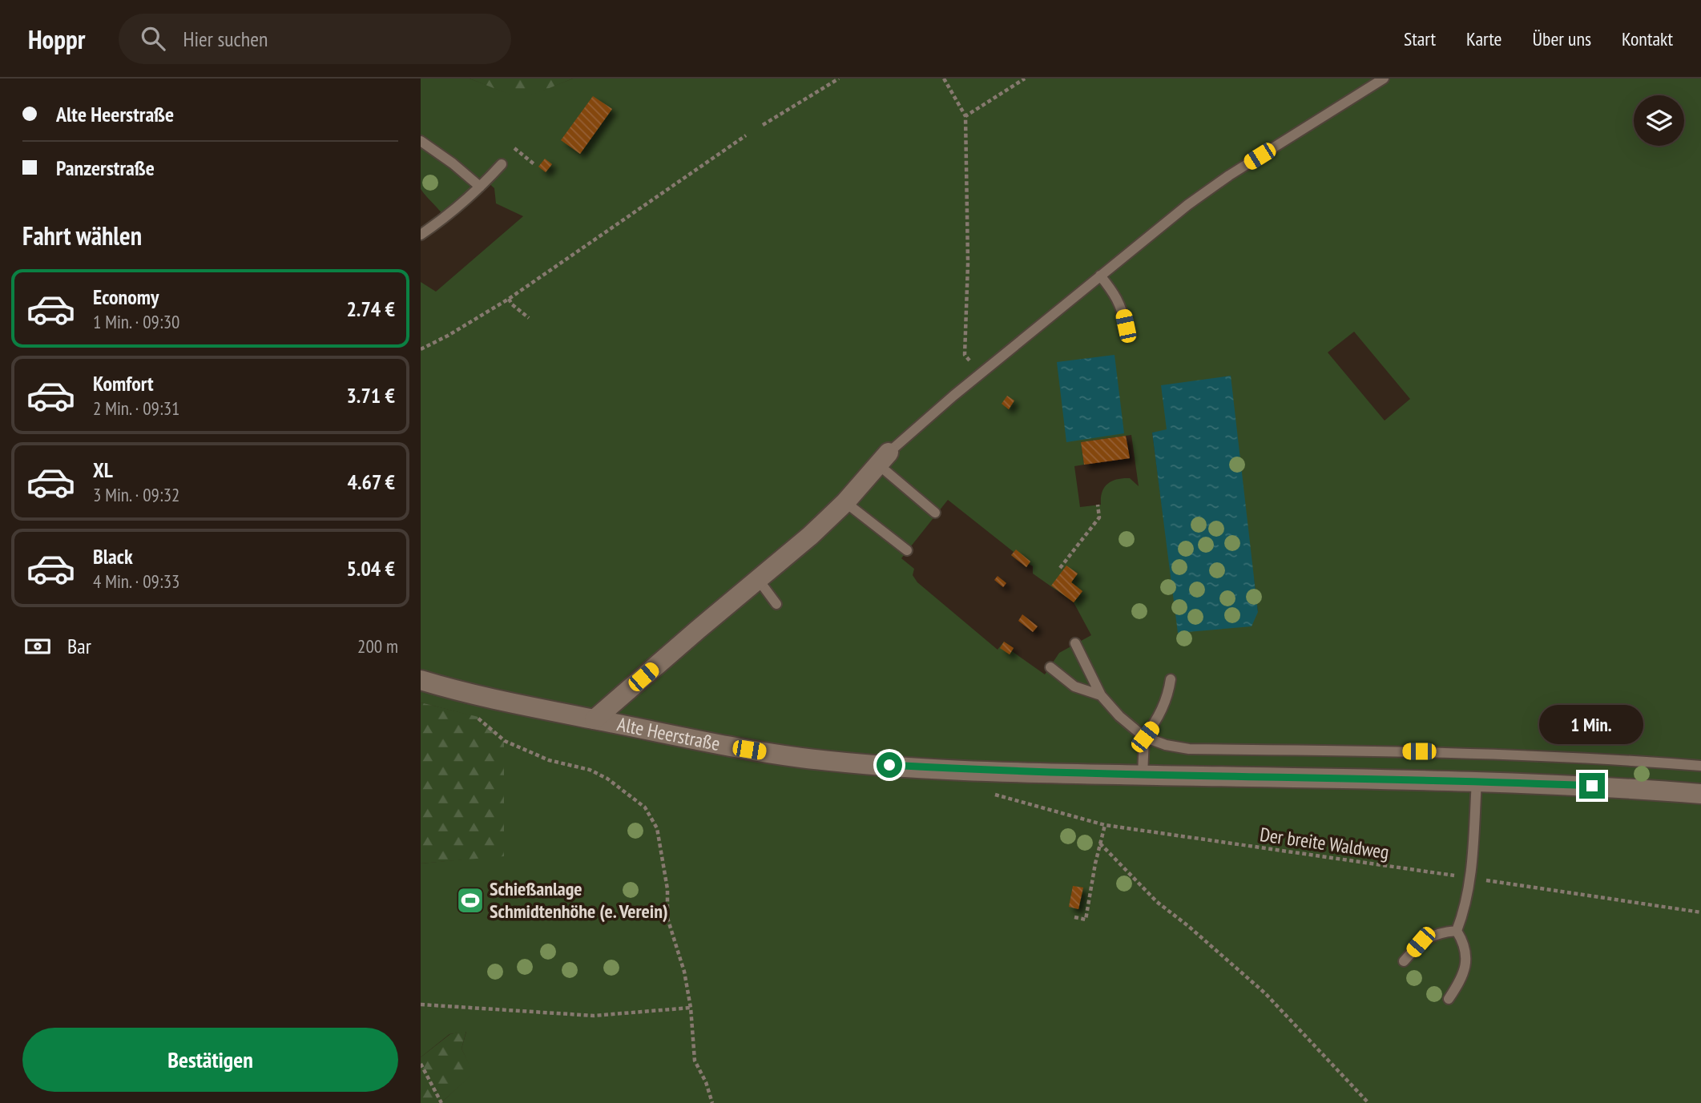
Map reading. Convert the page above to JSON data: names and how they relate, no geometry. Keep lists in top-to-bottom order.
{
  "streets": {
    "street": ["Alte Heerstraße"],
    "path": ["Der breite Waldweg"]
  },
  "places": {
    "sports": ["Schießanlage Schmidtenhöhe (e. Verein)"]
  },
  "page": {
    "header": "Hoppr",
    "search": "Hier suchen",
    "nav": [
      "Start",
      "Karte",
      "Über uns",
      "Kontakt"
    ],
    "banner": ["Alte Heerstraße", "Panzerstraße"],
    "heading": "Fahrt wählen",
    "list": [
      {
        "name": "Economy",
        "note": "1 Min. · 09:30",
        "value": "2.74 €"
      },
      {
        "name": "Komfort",
        "note": "2 Min. · 09:31",
        "value": "3.71 €"
      },
      {
        "name": "XL",
        "note": "3 Min. · 09:32",
        "value": "4.67 €"
      },
      {
        "name": "Black",
        "note": "4 Min. · 09:33",
        "value": "5.04 €"
      }
    ],
    "pay": ["Bar", "200 m"],
    "bubble": "1 Min.",
    "buttons": "Bestätigen"
  }
}
